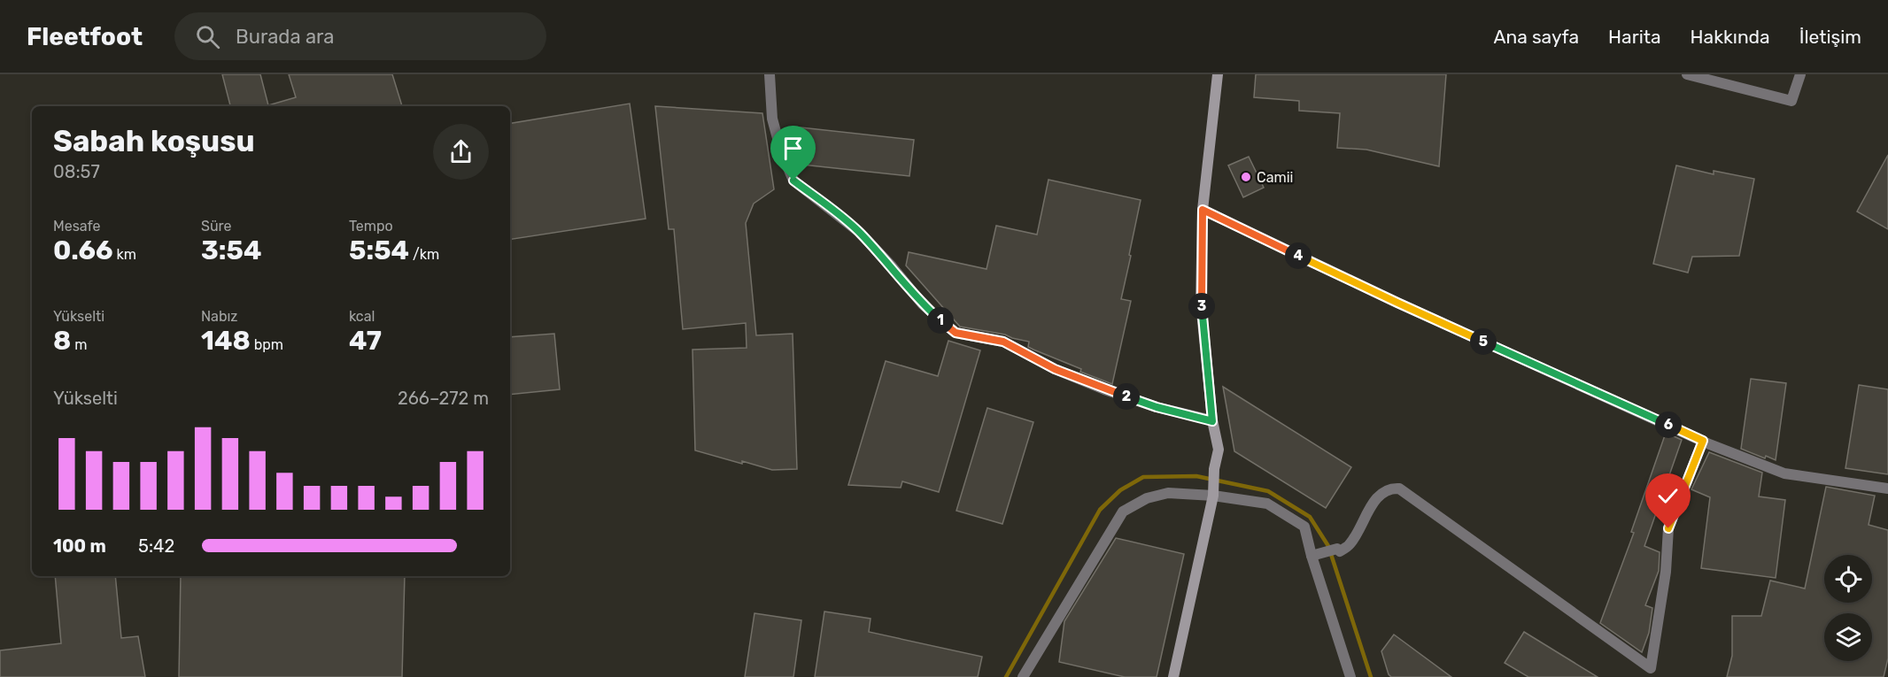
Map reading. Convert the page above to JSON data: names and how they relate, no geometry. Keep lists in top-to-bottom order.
{
  "places": ["Camii"],
  "page": {
    "header": "Fleetfoot",
    "search": "Burada ara",
    "nav": [
      "Ana sayfa",
      "Harita",
      "Hakkında",
      "İletişim"
    ],
    "heading": ["Sabah koşusu", "08:57"],
    "stats": [
      ["Mesafe", "0.66 km"],
      ["Süre", "3:54"],
      ["Tempo", "5:54 /km"],
      ["Yükselti", "8 m"],
      ["Nabız", "148 bpm"],
      ["kcal", "47"]
    ],
    "pins": [
      "4",
      "3",
      "1",
      "5",
      "2",
      "6"
    ],
    "chart": ["Yükselti", "266–272 m"],
    "list": [
      {
        "name": "100 m",
        "note": "5:42"
      }
    ]
  }
}
